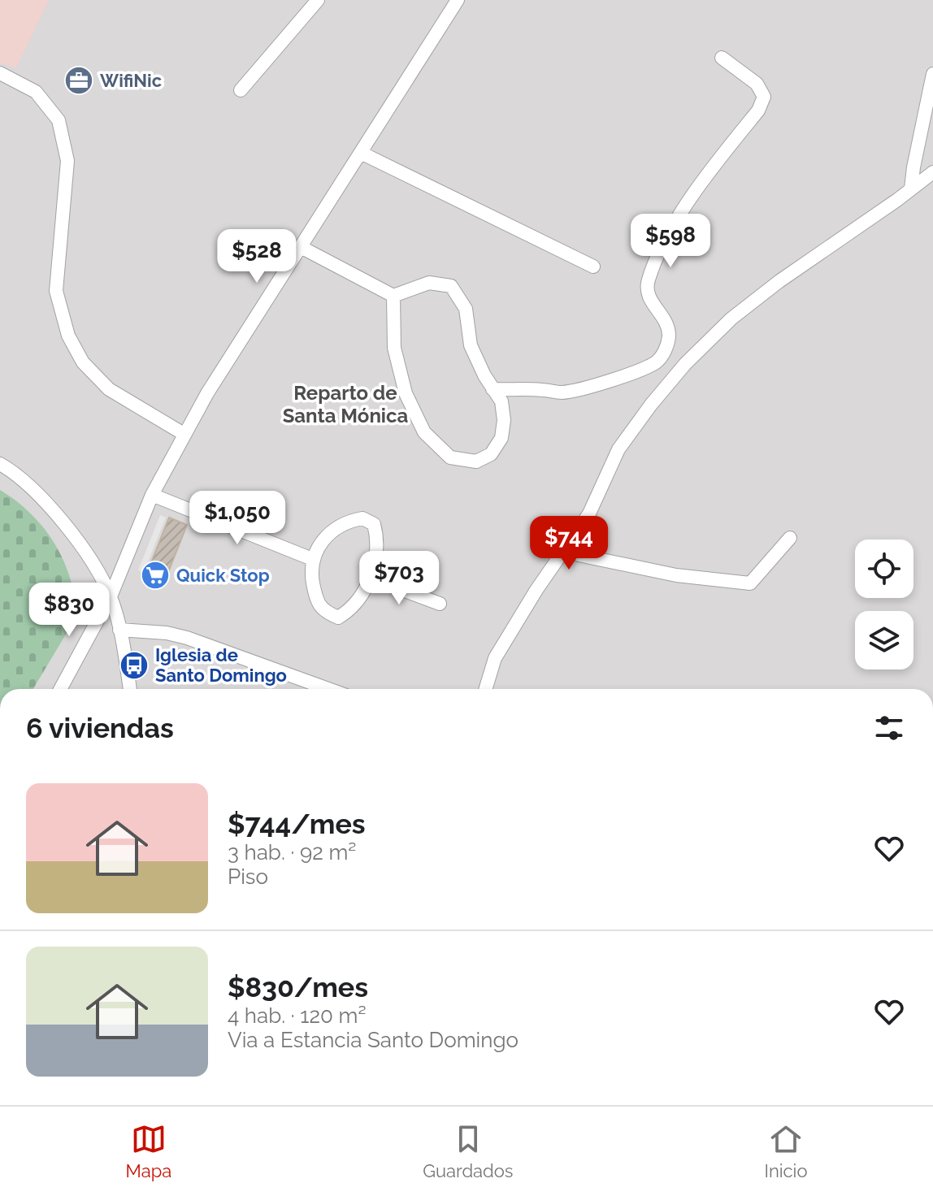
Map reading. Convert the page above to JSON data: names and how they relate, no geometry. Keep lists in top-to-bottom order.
{
  "districts": ["Reparto de Santa Mónica"],
  "places": {
    "office": ["WifiNic"],
    "supermarket": ["Quick Stop"],
    "bus stop": ["Iglesia de Santo Domingo"]
  },
  "page": {
    "price": [
      "$598",
      "$528",
      "$1,050",
      "$744",
      "$703",
      "$830"
    ],
    "heading": "6 viviendas",
    "list": [
      {
        "name": "$744/mes",
        "note": "3 hab. · 92 m² · Piso"
      },
      {
        "name": "$830/mes",
        "note": "4 hab. · 120 m² · Via a Estancia Santo Domingo"
      }
    ],
    "tabs": ["Mapa", "Guardados", "Inicio"]
  }
}
